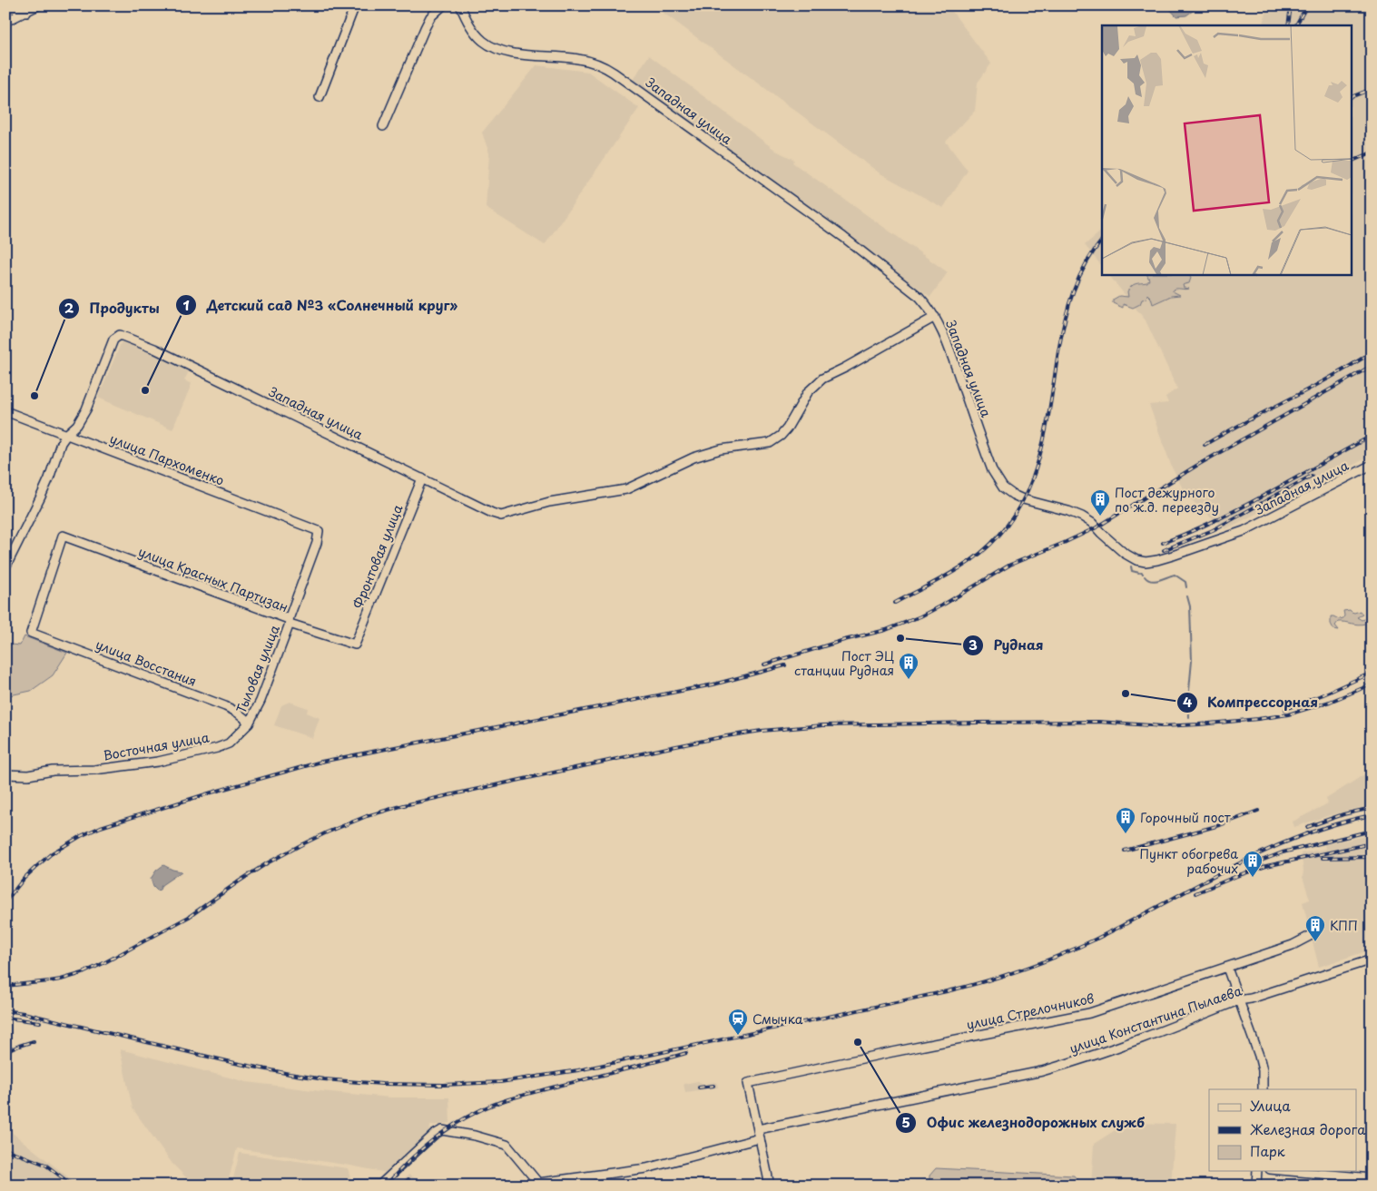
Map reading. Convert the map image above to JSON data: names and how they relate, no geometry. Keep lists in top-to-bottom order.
{
  "streets": {
    "street": [
      "Западная улица",
      "улица Пархоменко",
      "Фронтовая улица",
      "улица Красных Партизан",
      "улица Восстания",
      "Тыловая улица",
      "Восточная улица",
      "улица Стрелочников",
      "улица Константина Пылаева"
    ]
  },
  "crossings": [
    ["Западная улица", "улица Пархоменко"],
    ["Западная улица", "Фронтовая улица"],
    ["улица Пархоменко", "Тыловая улица"],
    ["Фронтовая улица", "улица Красных Партизан"],
    ["улица Красных Партизан", "улица Восстания"],
    ["улица Красных Партизан", "Тыловая улица"],
    ["улица Восстания", "Тыловая улица"],
    ["улица Восстания", "Восточная улица"],
    ["Тыловая улица", "Восточная улица"],
    ["улица Стрелочников", "улица Константина Пылаева"]
  ],
  "places": {
    "other": [
      "Детский сад №3 «Солнечный круг»",
      "Продукты",
      "Рудная",
      "Компрессорная",
      "Офис железнодорожных служб"
    ],
    "building": [
      "Пост дежурного по ж.д. переезду",
      "Пост ЭЦ станции Рудная",
      "Горочный пост",
      "Пункт обогрева рабочих",
      "КПП"
    ],
    "station": ["Смычка"]
  },
  "legend": ["Улица", "Железная дорога", "Парк"]
}
